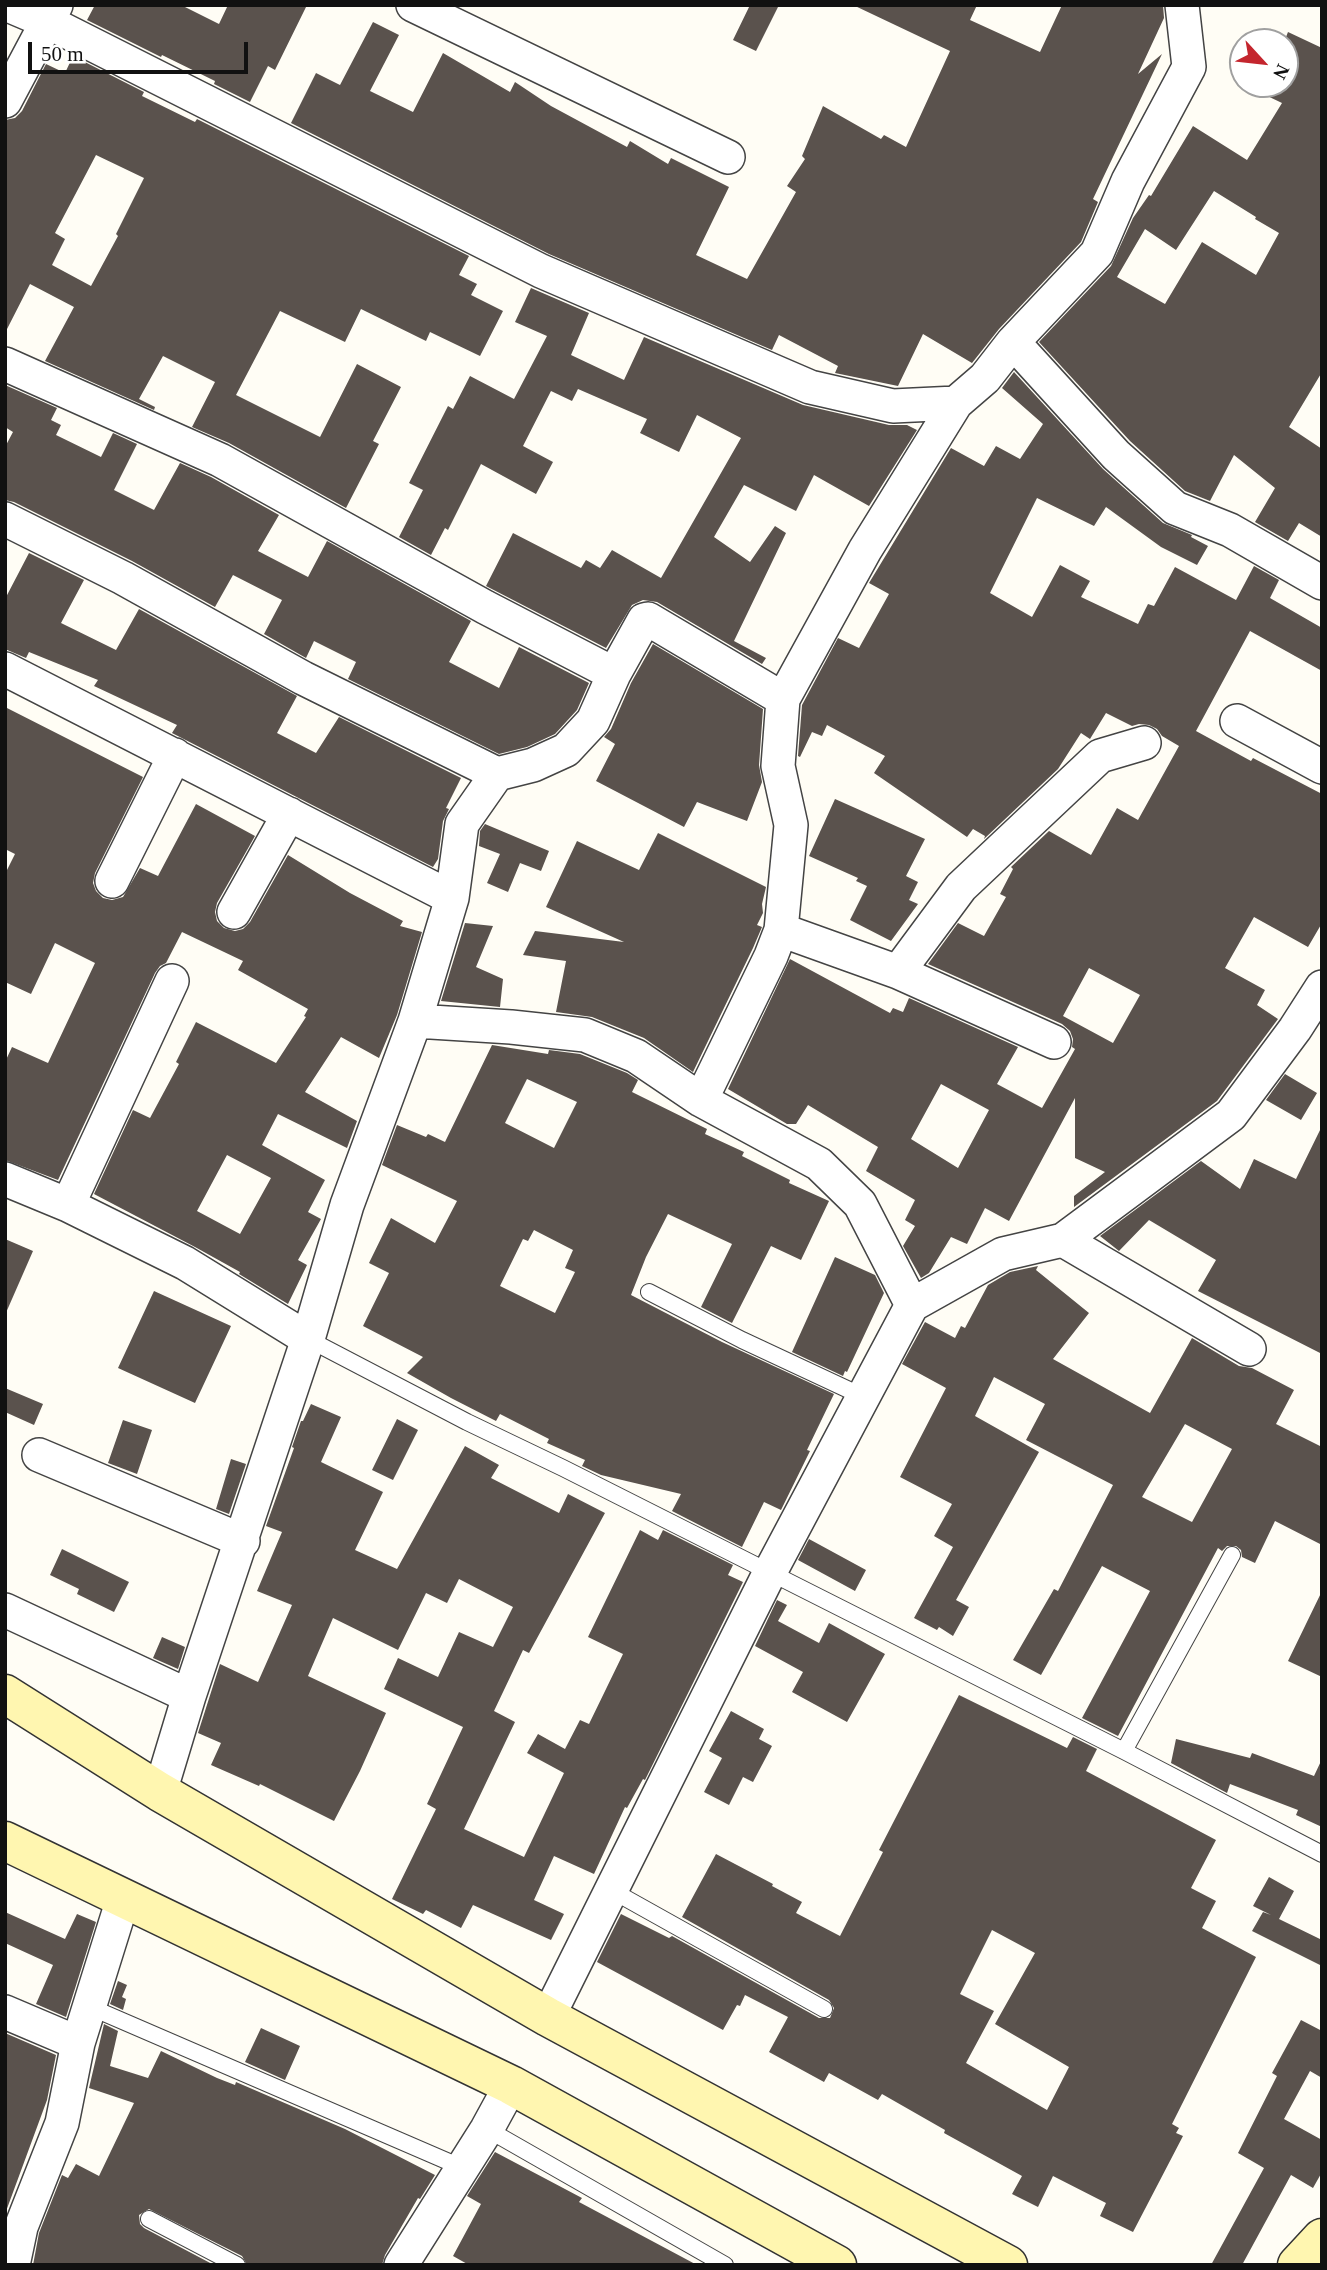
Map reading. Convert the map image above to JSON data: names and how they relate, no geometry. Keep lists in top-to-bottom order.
{
  "scale_bar": "50 m",
  "north": "bottom right"
}
